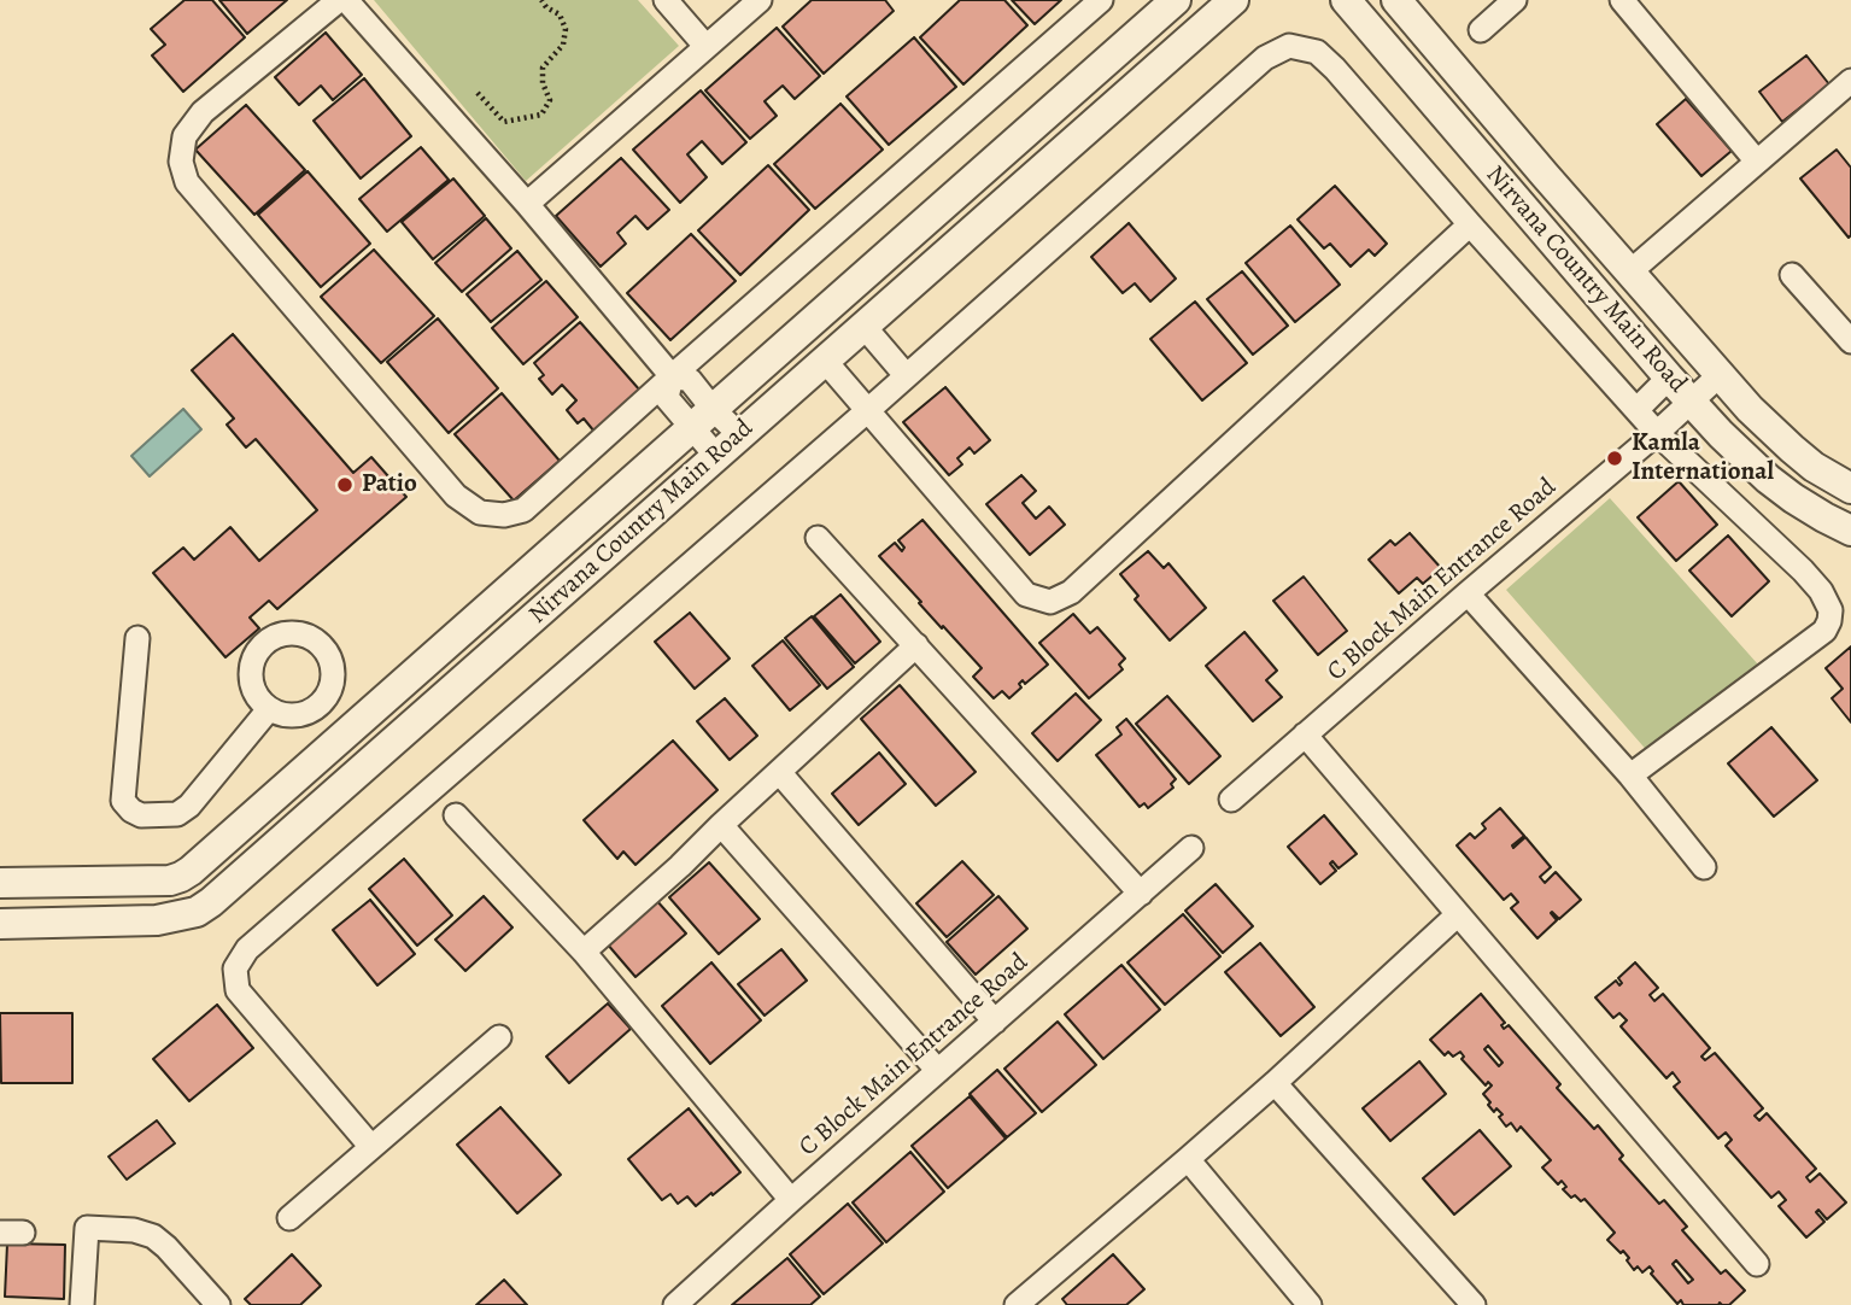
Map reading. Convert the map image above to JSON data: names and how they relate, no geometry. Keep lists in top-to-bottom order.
{
  "streets": {
    "street": ["Nirvana Country Main Road", "C Block Main Entrance Road"]
  },
  "crossings": [
    ["Nirvana Country Main Road", "C Block Main Entrance Road"]
  ],
  "places": ["Kamla International", "Patio"]
}
